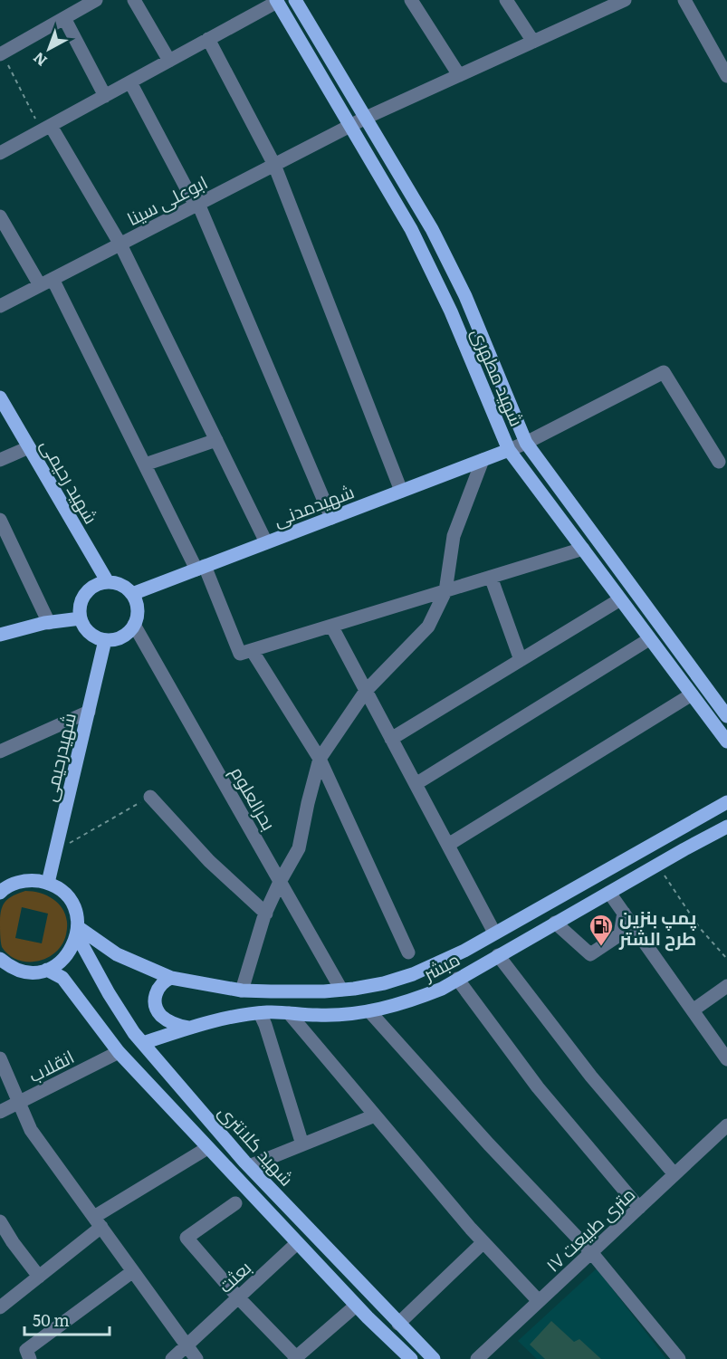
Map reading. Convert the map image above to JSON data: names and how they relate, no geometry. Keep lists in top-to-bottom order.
{
  "streets": {
    "main road": [
      "شهید مطهری",
      "شهید رحیمی",
      "شهیدمدنی",
      "شهیدرحیمی",
      "مبشر",
      "شهید کلانتری"
    ],
    "street": [
      "ابوعلی سینا",
      "بحرالعلوم",
      "انقلاب",
      "۱۷ متری طبیعت",
      "بعثت"
    ]
  },
  "crossings": [
    ["ابوعلی سینا", "شهید مطهری"],
    ["شهید مطهری", "شهیدمدنی"],
    ["شهید رحیمی", "شهیدمدنی"],
    ["شهید رحیمی", "شهیدرحیمی"],
    ["شهید رحیمی", "بحرالعلوم"],
    ["شهیدمدنی", "شهیدرحیمی"],
    ["شهیدمدنی", "بحرالعلوم"],
    ["شهیدرحیمی", "بحرالعلوم"],
    ["شهیدرحیمی", "شهید کلانتری"],
    ["مبشر", "شهید کلانتری"]
  ],
  "places": {
    "fuel station": ["پمپ بنزین طرح الشتر"]
  },
  "scale_bar": "50 m",
  "north": "bottom left"
}
